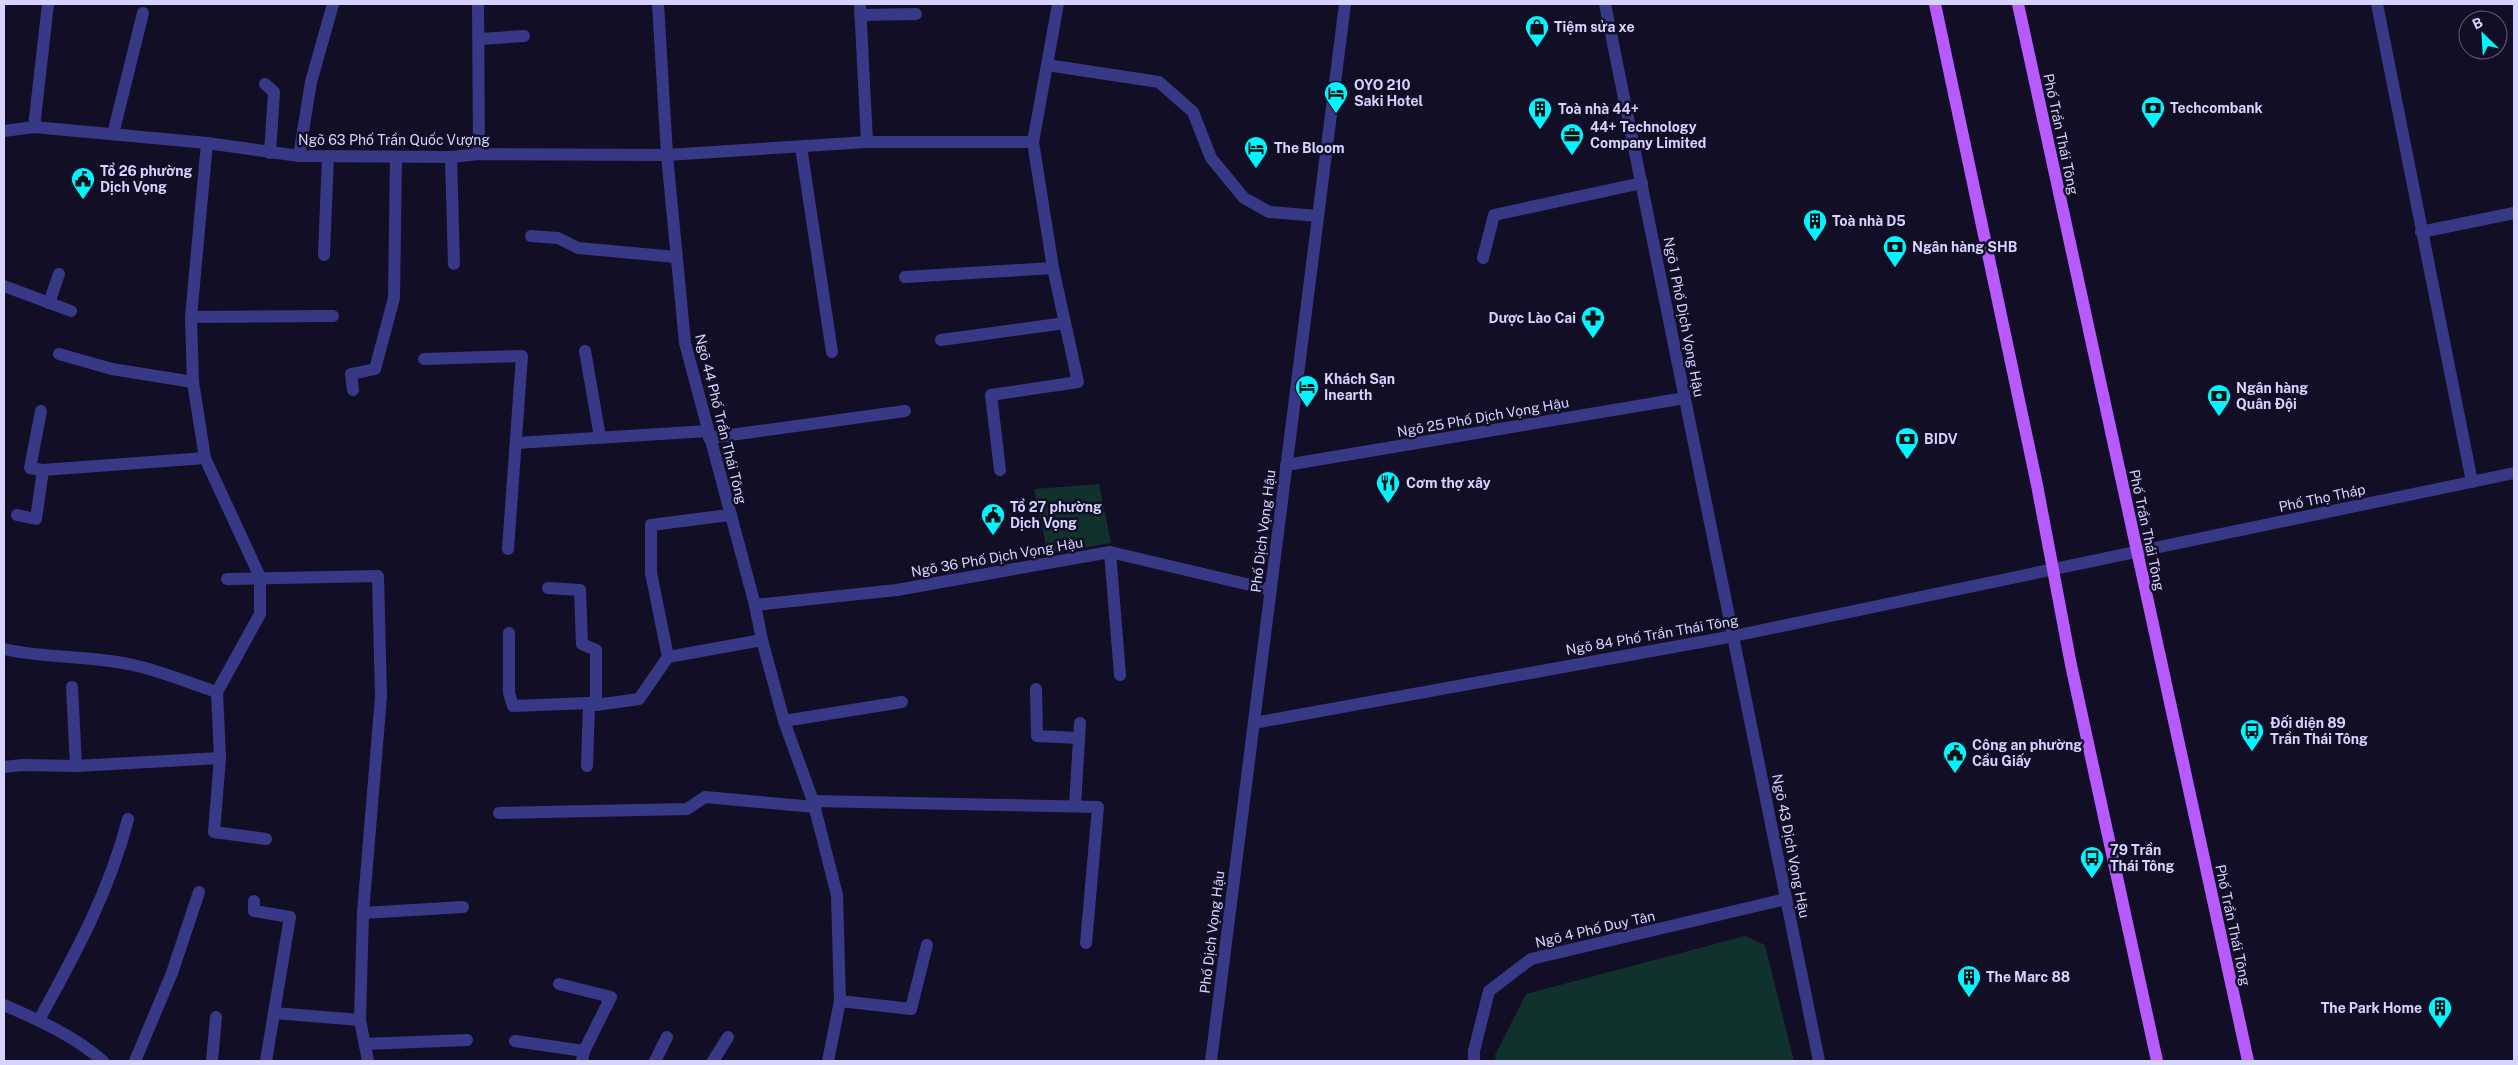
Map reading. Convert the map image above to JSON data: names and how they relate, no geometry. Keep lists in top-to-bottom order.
{
  "streets": {
    "main road": ["Phố Trần Thái Tông"],
    "street": [
      "Ngõ 63 Phố Trần Quốc Vượng",
      "Ngõ 1 Phố Dịch Vọng Hậu",
      "Ngõ 25 Phố Dịch Vọng Hậu",
      "Ngõ 44 Phố Trần Thái Tông",
      "Phố Thọ Tháp",
      "Phố Dịch Vọng Hậu",
      "Ngõ 36 Phố Dịch Vọng Hậu",
      "Ngõ 84 Phố Trần Thái Tông",
      "Ngõ 43 Dịch Vọng Hậu",
      "Ngõ 4 Phố Duy Tân"
    ]
  },
  "crossings": [
    ["Phố Trần Thái Tông", "Phố Thọ Tháp"],
    ["Ngõ 63 Phố Trần Quốc Vượng", "Ngõ 44 Phố Trần Thái Tông"],
    ["Ngõ 1 Phố Dịch Vọng Hậu", "Ngõ 25 Phố Dịch Vọng Hậu"],
    ["Ngõ 1 Phố Dịch Vọng Hậu", "Ngõ 84 Phố Trần Thái Tông"],
    ["Ngõ 1 Phố Dịch Vọng Hậu", "Ngõ 43 Dịch Vọng Hậu"],
    ["Ngõ 25 Phố Dịch Vọng Hậu", "Phố Dịch Vọng Hậu"],
    ["Ngõ 44 Phố Trần Thái Tông", "Ngõ 36 Phố Dịch Vọng Hậu"],
    ["Phố Thọ Tháp", "Ngõ 84 Phố Trần Thái Tông"],
    ["Phố Dịch Vọng Hậu", "Ngõ 36 Phố Dịch Vọng Hậu"],
    ["Phố Dịch Vọng Hậu", "Ngõ 84 Phố Trần Thái Tông"],
    ["Ngõ 84 Phố Trần Thái Tông", "Ngõ 43 Dịch Vọng Hậu"],
    ["Ngõ 43 Dịch Vọng Hậu", "Ngõ 4 Phố Duy Tân"]
  ],
  "places": {
    "shop": ["Tiệm sửa xe"],
    "hotel": ["OYO 210 Saki Hotel", "The Bloom", "Khách Sạn Inearth"],
    "bank": [
      "Techcombank",
      "Ngân hàng SHB",
      "Ngân hàng Quân Đội",
      "BIDV"
    ],
    "building": [
      "Toà nhà 44+",
      "Toà nhà D5",
      "The Marc 88",
      "The Park Home"
    ],
    "office": ["44+ Technology Company Limited"],
    "public building": ["Tổ 26 phường Dịch Vọng", "Tổ 27 phường Dịch Vọng", "Công an phường Cầu Giấy"],
    "pharmacy": ["Dược Lào Cai"],
    "restaurant": ["Cơm thợ xây"],
    "bus stop": ["Đối diện 89 Trần Thái Tông", "79 Trần Thái Tông"]
  },
  "north": "top left"
}
